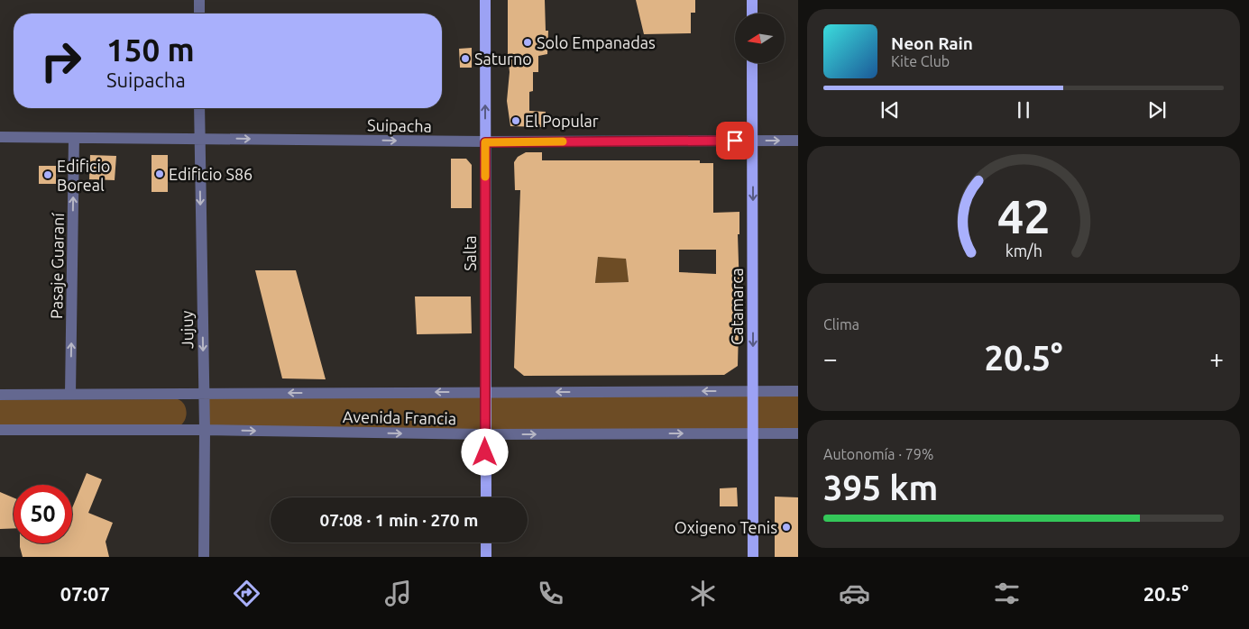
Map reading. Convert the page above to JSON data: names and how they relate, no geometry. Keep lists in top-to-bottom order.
{
  "streets": {
    "main road": ["Salta", "Catamarca"],
    "street": [
      "Suipacha",
      "Pasaje Guaraní",
      "Jujuy",
      "Avenida Francia"
    ]
  },
  "crossings": [
    ["Suipacha", "Salta"],
    ["Suipacha", "Pasaje Guaraní"],
    ["Suipacha", "Catamarca"],
    ["Suipacha", "Jujuy"],
    ["Salta", "Avenida Francia"],
    ["Pasaje Guaraní", "Avenida Francia"],
    ["Catamarca", "Avenida Francia"],
    ["Jujuy", "Avenida Francia"]
  ],
  "one_way": [
    "Suipacha",
    "Pasaje Guaraní",
    "Catamarca",
    "Jujuy"
  ],
  "places": [
    "Solo Empanadas",
    "Saturno",
    "El Popular",
    "Edificio S86",
    "Edificio Boreal",
    "Oxigeno Tenis"
  ],
  "north": "left",
  "page": {
    "turn": ["150 m", "Suipacha"],
    "song": ["Neon Rain", "Kite Club"],
    "tile": [
      "Clima",
      ["Autonomía · 79%", "395 km"]
    ],
    "heat": ["−", "20.5°", "+"],
    "limit": "50",
    "trip": "07:08 · 1 min · 270 m",
    "tabs": ["07:07", "20.5°"],
    "gauge": ["42", "km/h"]
  }
}
